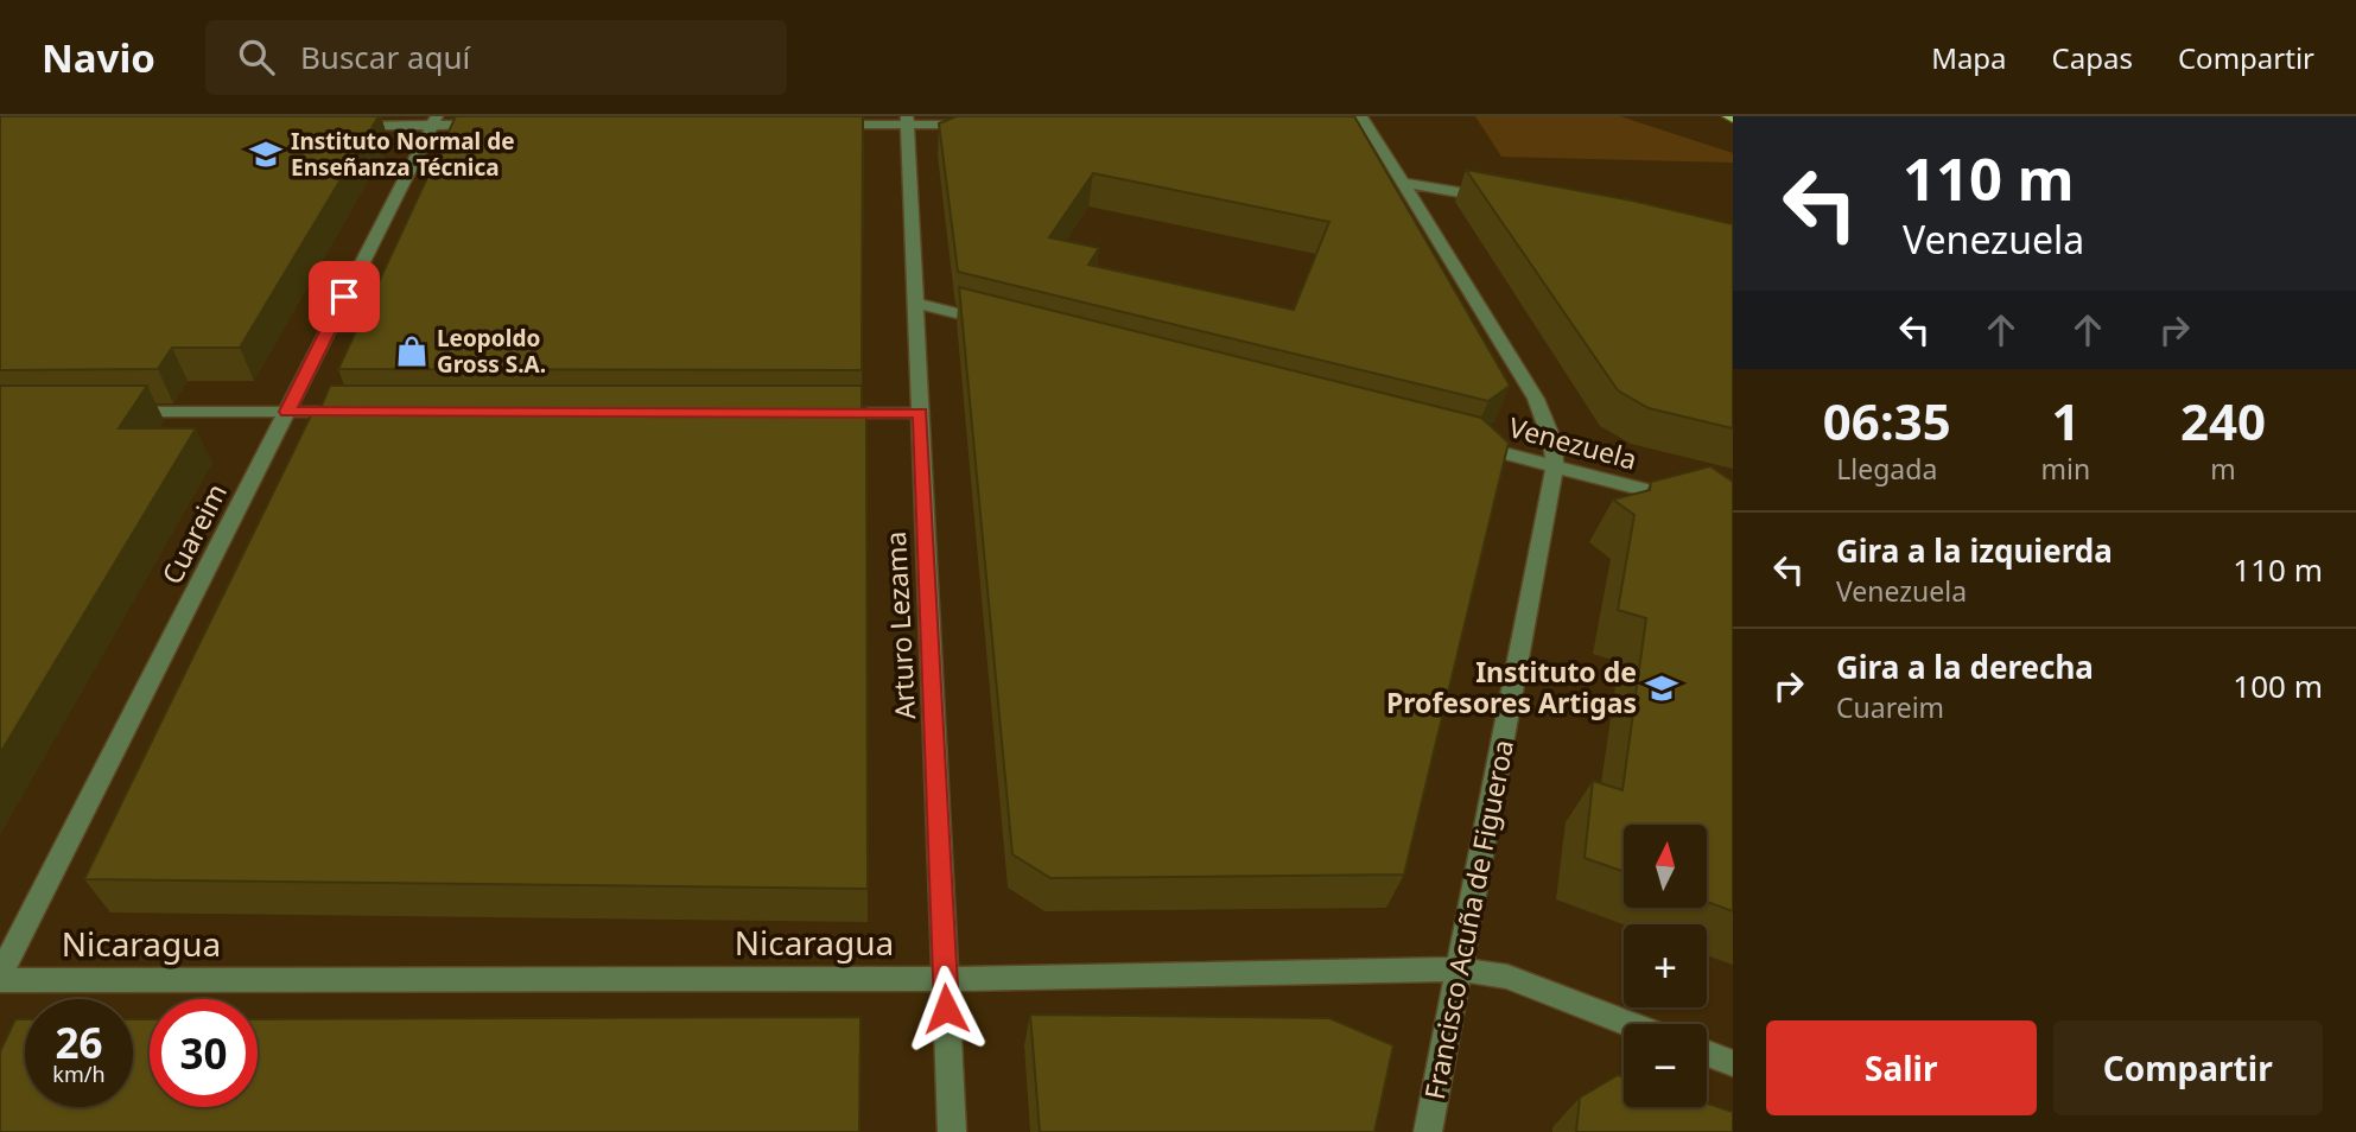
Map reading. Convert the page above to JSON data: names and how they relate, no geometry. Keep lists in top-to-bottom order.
{
  "streets": {
    "street": [
      "Venezuela",
      "Cuareim",
      "Arturo Lezama",
      "Francisco Acuña de Figueroa",
      "Nicaragua"
    ]
  },
  "crossings": [
    ["Venezuela", "Francisco Acuña de Figueroa"],
    ["Cuareim", "Nicaragua"],
    ["Arturo Lezama", "Nicaragua"],
    ["Francisco Acuña de Figueroa", "Nicaragua"]
  ],
  "places": {
    "school or university": ["Instituto Normal de Enseñanza Técnica", "Instituto de Profesores Artigas"],
    "shop": ["Leopoldo Gross S.A."]
  },
  "north": "top",
  "page": {
    "header": "Navio",
    "search": "Buscar aquí",
    "nav": ["Mapa", "Capas", "Compartir"],
    "turn": ["110 m", "Venezuela"],
    "eta": [
      "06:35",
      "Llegada",
      "1",
      "min",
      "240",
      "m"
    ],
    "list": [
      {
        "name": "Gira a la izquierda",
        "note": "Venezuela",
        "value": "110 m"
      },
      {
        "name": "Gira a la derecha",
        "note": "Cuareim",
        "value": "100 m"
      }
    ],
    "map_buttons": ["+", "−"],
    "speed": "26 km/h",
    "limit": "30",
    "buttons": ["Salir", "Compartir"]
  }
}
